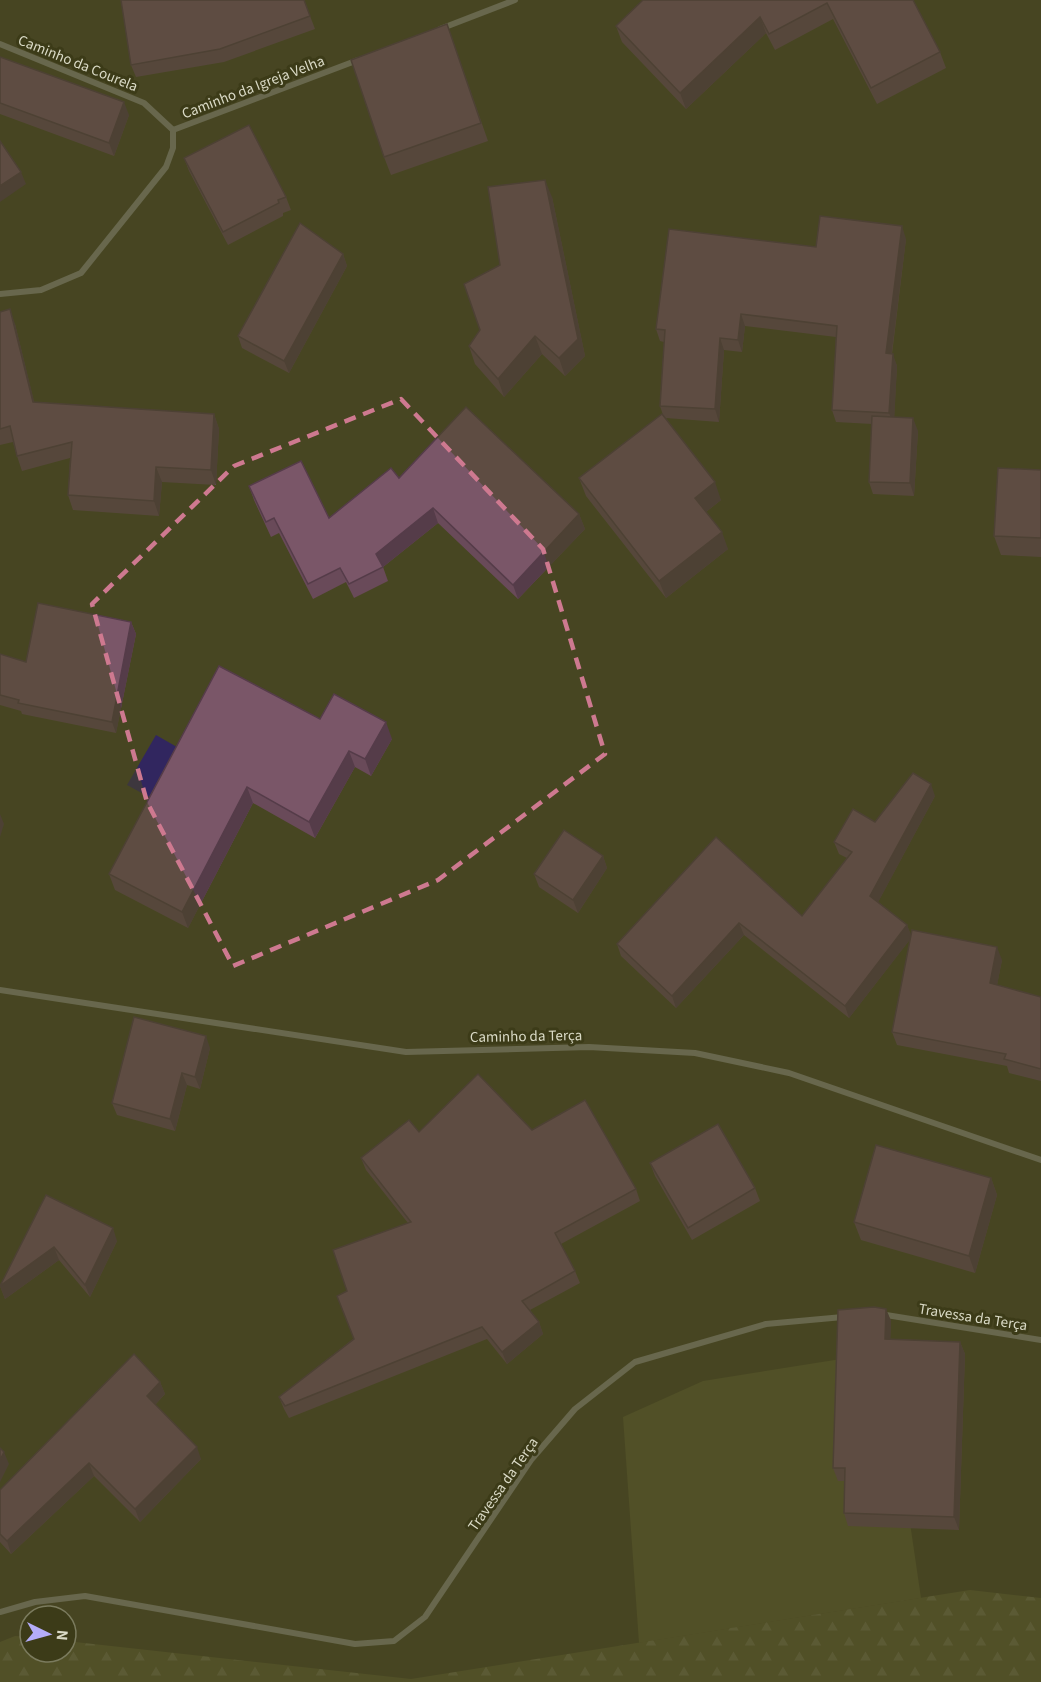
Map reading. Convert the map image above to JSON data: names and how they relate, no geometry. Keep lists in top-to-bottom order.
{
  "streets": {
    "street": [
      "Caminho da Courela",
      "Caminho da Igreja Velha",
      "Caminho da Terça",
      "Travessa da Terça"
    ]
  },
  "crossings": [
    ["Caminho da Courela", "Caminho da Igreja Velha"]
  ],
  "north": "right"
}
